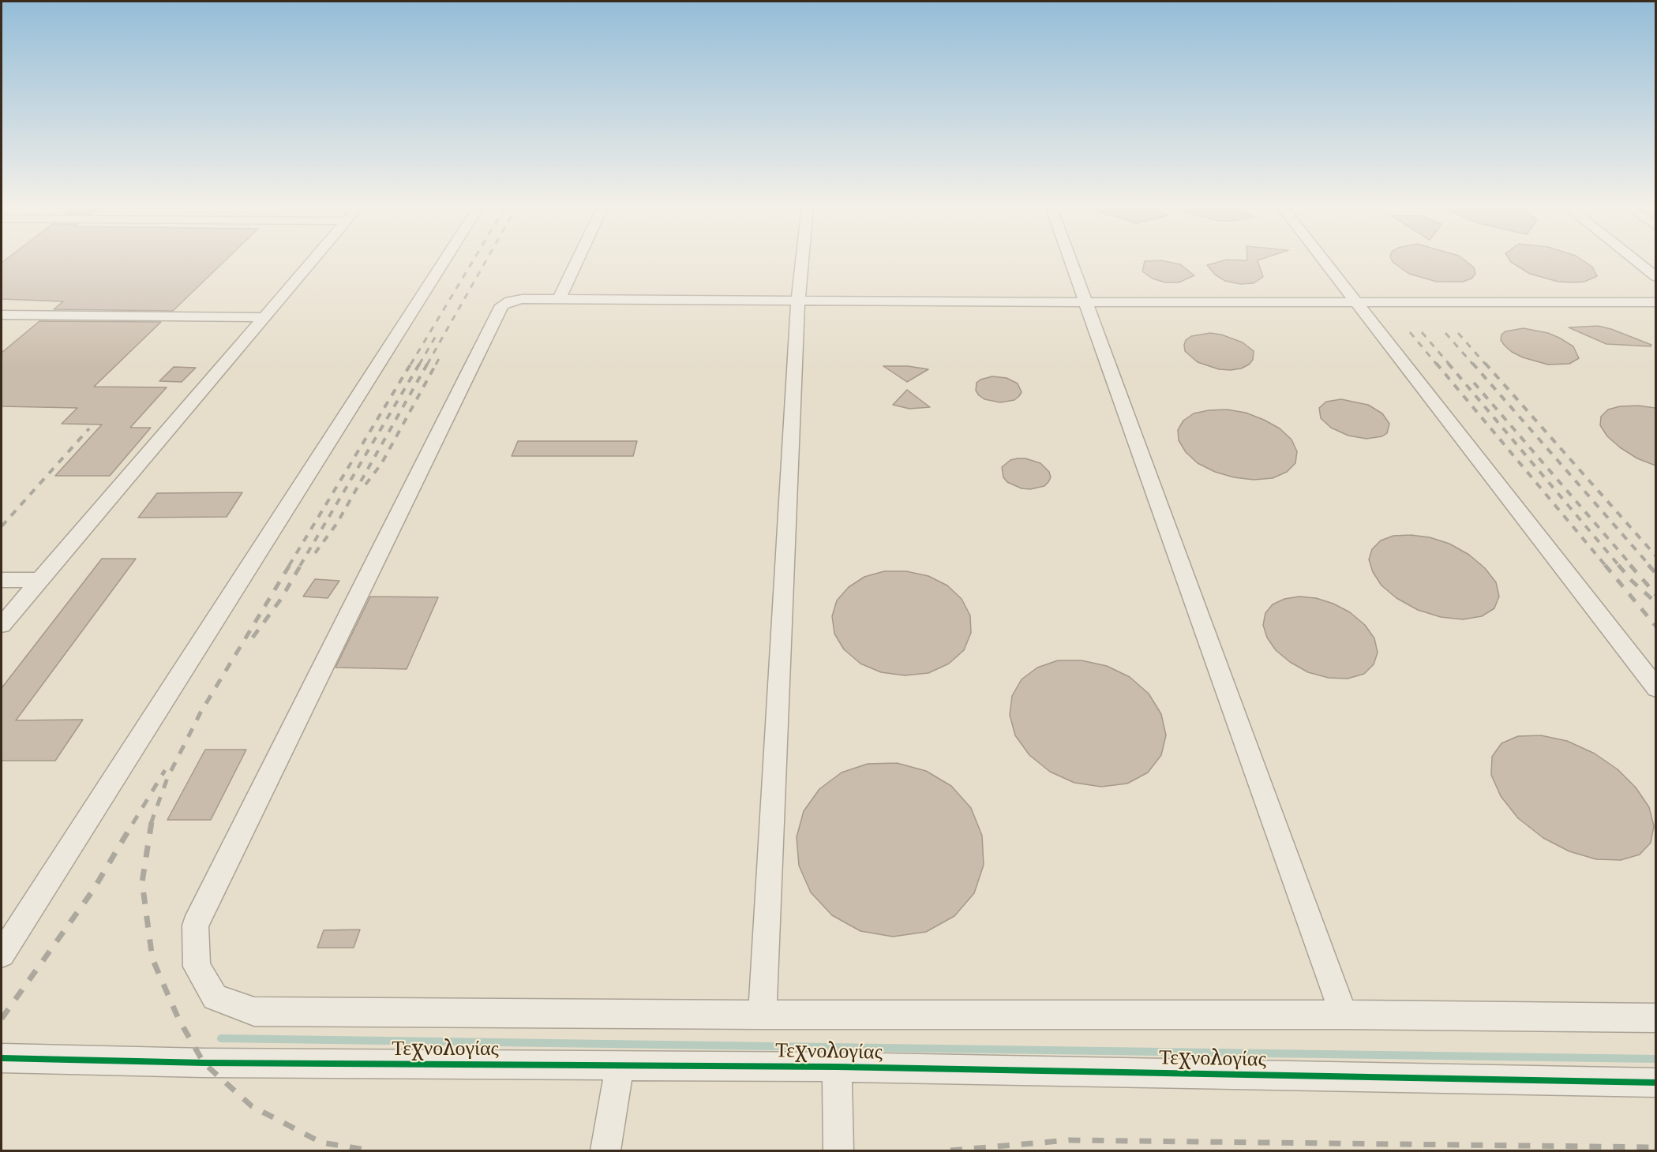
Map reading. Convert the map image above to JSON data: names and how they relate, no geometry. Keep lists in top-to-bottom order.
{
  "streets": {
    "street": ["Τεχνολογίας"]
  }
}
